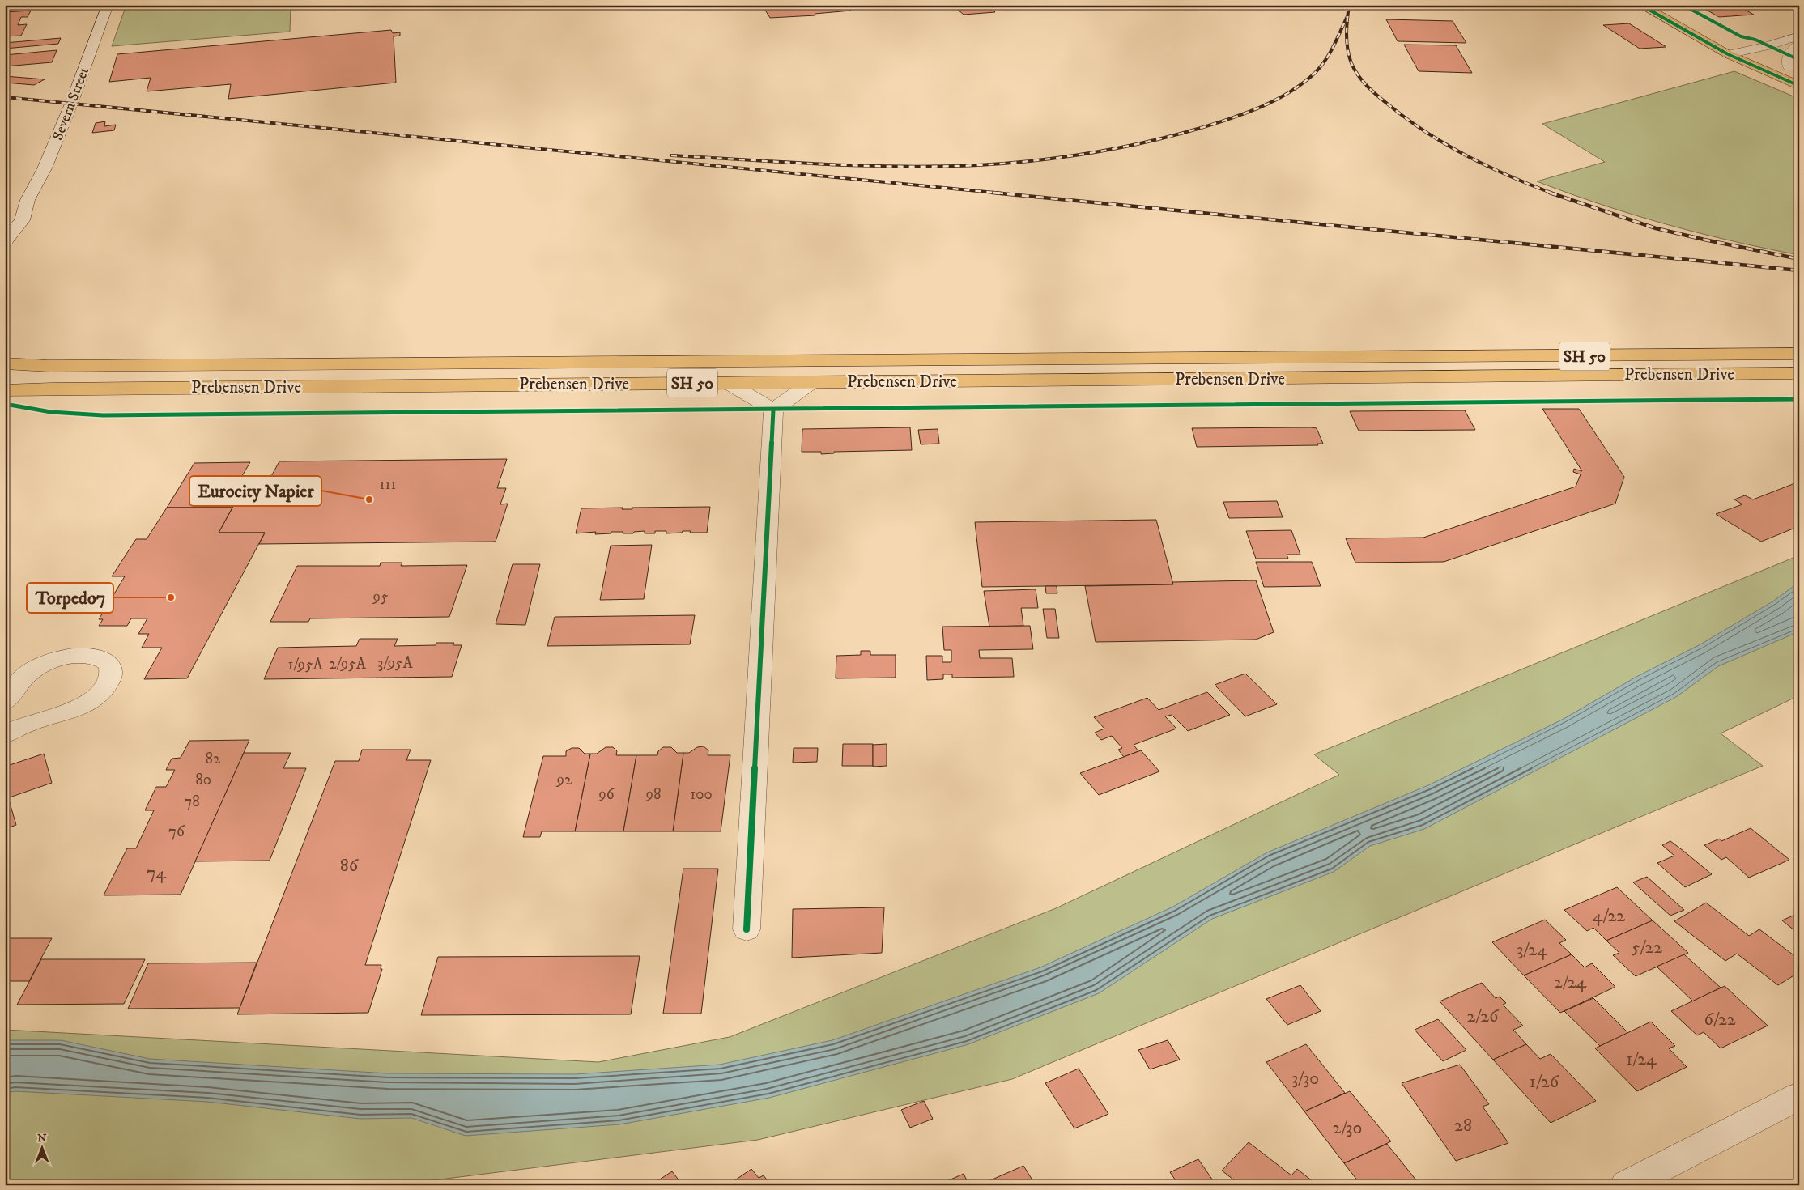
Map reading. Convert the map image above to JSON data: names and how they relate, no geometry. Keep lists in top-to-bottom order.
{
  "streets": {
    "main road": ["SH 50", "Prebensen Drive"],
    "street": ["Severn Street"]
  },
  "places": ["Eurocity Napier", "Torpedo7"],
  "house_numbers": [
    "111",
    "95",
    "3/95A",
    "2/95A",
    "1/95A",
    "82",
    "80",
    "92",
    "96",
    "98",
    "100",
    "78",
    "76",
    "86",
    "74",
    "4/22",
    "5/22",
    "3/24",
    "2/24",
    "2/26",
    "6/22",
    "1/24",
    "3/30",
    "1/26",
    "28",
    "2/30"
  ],
  "north": "top"
}
